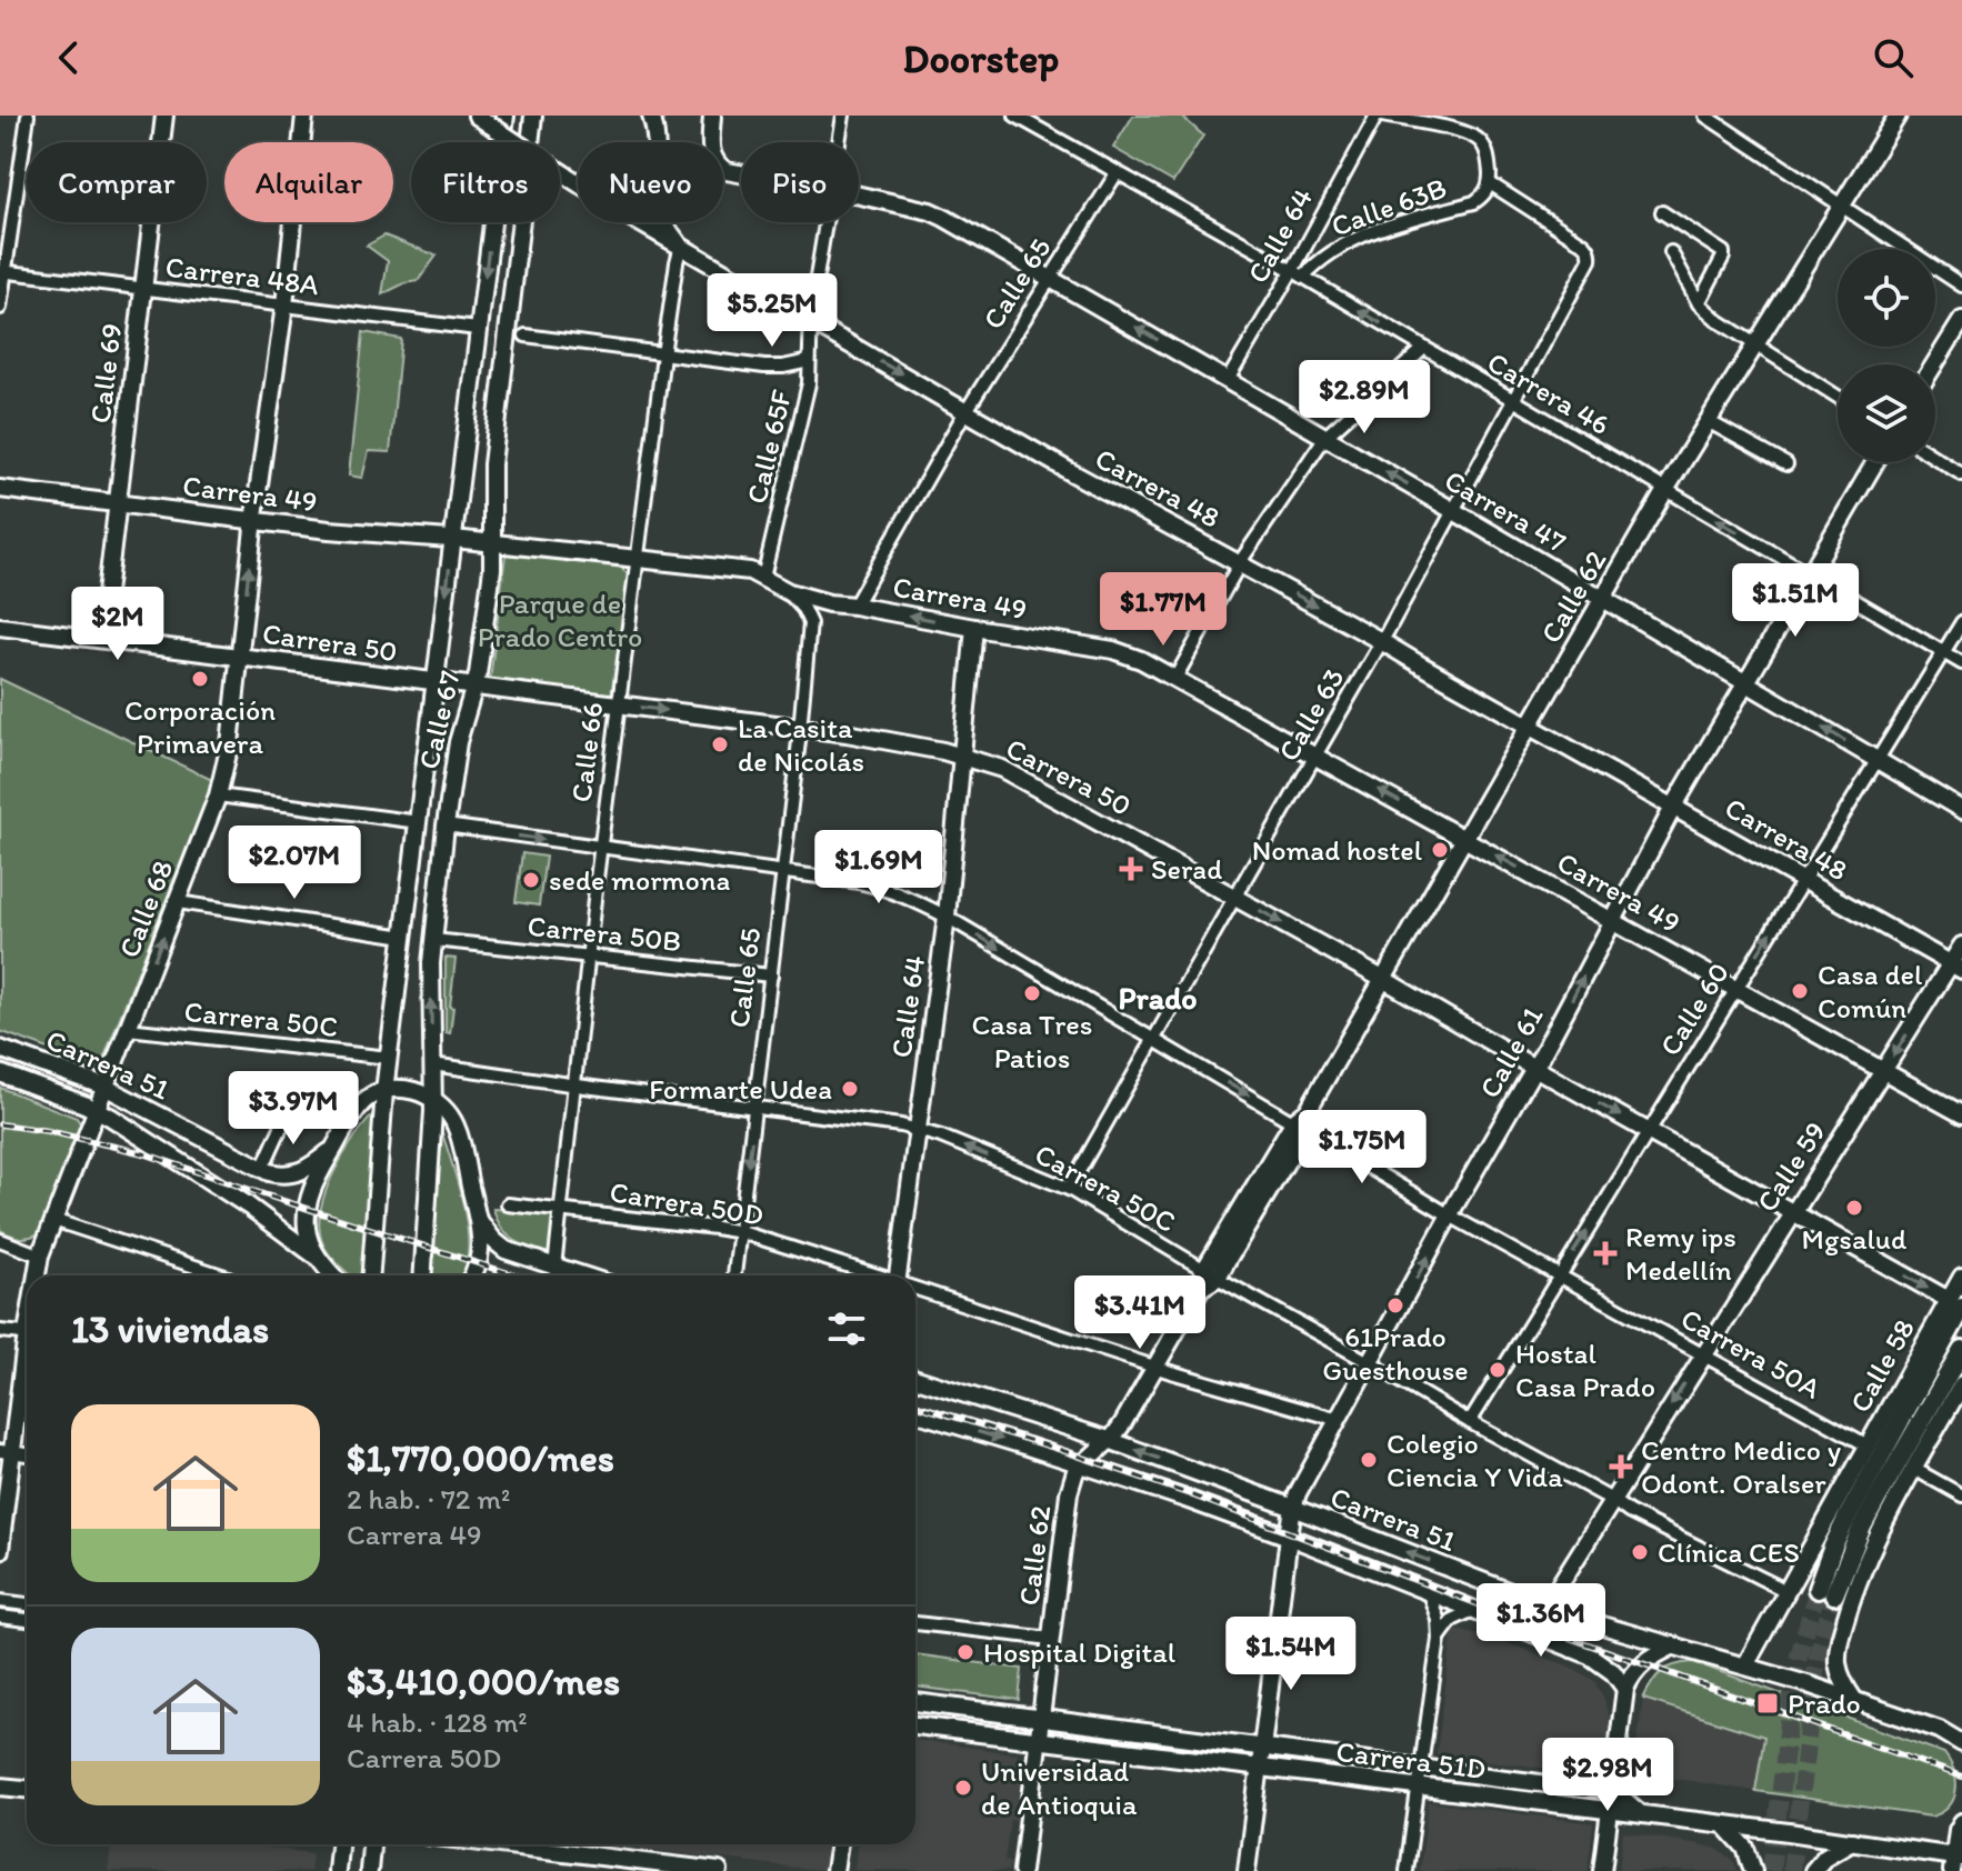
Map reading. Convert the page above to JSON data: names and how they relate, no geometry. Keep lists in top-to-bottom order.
{
  "streets": {
    "main road": [
      "Calle 64",
      "Calle 69",
      "Carrera 48",
      "Carrera 49",
      "Carrera 47",
      "Calle 62",
      "Carrera 50",
      "Calle 67",
      "Calle 68",
      "Calle 61",
      "Carrera 51",
      "Calle 59",
      "Calle 58",
      "Carrera 51D"
    ],
    "street": [
      "Calle 63B",
      "Carrera 48A",
      "Calle 65",
      "Carrera 46",
      "Calle 65F",
      "Calle 63",
      "Calle 66",
      "Carrera 50B",
      "Calle 60",
      "Carrera 50C",
      "Carrera 50D",
      "Carrera 50A"
    ]
  },
  "crossings": [
    ["Calle 63B", "Calle 64"],
    ["Calle 63B", "Carrera 46"],
    ["Calle 63B", "Calle 63"],
    ["Calle 64", "Carrera 46"],
    ["Calle 64", "Carrera 49"],
    ["Calle 64", "Carrera 47"],
    ["Calle 64", "Carrera 50"],
    ["Calle 64", "Carrera 50C"],
    ["Calle 64", "Carrera 50A"],
    ["Carrera 48A", "Calle 69"],
    ["Carrera 48A", "Calle 67"],
    ["Carrera 48A", "Calle 68"],
    ["Calle 65", "Carrera 46"],
    ["Calle 65", "Carrera 48"],
    ["Calle 65", "Carrera 49"],
    ["Calle 65", "Carrera 47"],
    ["Calle 65", "Carrera 50"],
    ["Calle 65", "Carrera 50B"],
    ["Calle 65", "Carrera 50C"],
    ["Calle 65", "Carrera 50D"],
    ["Calle 65", "Carrera 50A"],
    ["Calle 69", "Carrera 49"],
    ["Calle 69", "Carrera 50"],
    ["Carrera 46", "Calle 62"],
    ["Carrera 46", "Calle 63"],
    ["Carrera 46", "Calle 60"],
    ["Carrera 46", "Calle 61"],
    ["Calle 65F", "Carrera 48"],
    ["Calle 65F", "Carrera 49"],
    ["Carrera 48", "Calle 62"],
    ["Carrera 48", "Calle 63"],
    ["Carrera 48", "Calle 66"],
    ["Carrera 48", "Calle 60"],
    ["Carrera 48", "Calle 61"],
    ["Carrera 48", "Calle 59"],
    ["Carrera 49", "Calle 62"],
    ["Carrera 49", "Calle 63"],
    ["Carrera 49", "Calle 67"],
    ["Carrera 49", "Calle 66"],
    ["Carrera 49", "Calle 68"],
    ["Carrera 49", "Calle 60"],
    ["Carrera 49", "Calle 61"],
    ["Carrera 49", "Calle 59"],
    ["Carrera 47", "Calle 62"],
    ["Carrera 47", "Calle 63"],
    ["Carrera 47", "Calle 60"],
    ["Carrera 47", "Calle 61"],
    ["Calle 62", "Carrera 50"],
    ["Calle 62", "Carrera 50C"],
    ["Calle 62", "Carrera 51"],
    ["Calle 62", "Carrera 50D"],
    ["Calle 62", "Carrera 50A"],
    ["Calle 62", "Carrera 51D"],
    ["Carrera 50", "Calle 63"],
    ["Carrera 50", "Calle 67"],
    ["Carrera 50", "Calle 66"],
    ["Carrera 50", "Calle 68"],
    ["Carrera 50", "Calle 60"],
    ["Carrera 50", "Calle 61"],
    ["Carrera 50", "Calle 59"],
    ["Carrera 50", "Calle 58"],
    ["Calle 63", "Carrera 50C"],
    ["Calle 63", "Carrera 50A"],
    ["Calle 67", "Carrera 50B"],
    ["Calle 67", "Carrera 50C"],
    ["Calle 67", "Carrera 50A"],
    ["Calle 66", "Carrera 50B"],
    ["Calle 66", "Carrera 50C"],
    ["Calle 66", "Carrera 50D"],
    ["Calle 66", "Carrera 50A"],
    ["Calle 68", "Carrera 50C"],
    ["Calle 68", "Carrera 51"],
    ["Calle 60", "Carrera 50C"],
    ["Calle 60", "Carrera 50A"],
    ["Carrera 50C", "Calle 61"],
    ["Carrera 50C", "Calle 59"],
    ["Carrera 50C", "Calle 58"],
    ["Calle 61", "Carrera 51"],
    ["Calle 61", "Carrera 50D"],
    ["Calle 61", "Carrera 50A"],
    ["Calle 61", "Carrera 51D"],
    ["Carrera 51", "Calle 59"],
    ["Carrera 51", "Calle 58"],
    ["Calle 59", "Carrera 50A"],
    ["Carrera 50A", "Calle 58"]
  ],
  "one_way": ["Carrera 47", "Calle 59", "Carrera 50A"],
  "districts": ["Prado"],
  "parks": ["Parque de Prado Centro"],
  "places": {
    "other": [
      "Corporación Primavera",
      "La Casita de Nicolás",
      "Nomad hostel",
      "sede mormona",
      "Casa del Común",
      "Casa Tres Patios",
      "Formarte Udea",
      "Mgsalud",
      "61Prado Guesthouse",
      "Hostal Casa Prado",
      "Colegio Ciencia Y Vida",
      "Clínica CES",
      "Hospital Digital",
      "Universidad de Antioquia"
    ],
    "health": ["Serad", "Remy ips Medellín", "Centro Medico y Odont. Oralser"],
    "transit": ["Prado"]
  },
  "page": {
    "header": "Doorstep",
    "chip": [
      "Comprar",
      "Alquilar",
      "Filtros",
      "Nuevo",
      "Piso"
    ],
    "price": [
      "$5.25M",
      "$2.89M",
      "$1.51M",
      "$1.77M",
      "$2M",
      "$2.07M",
      "$1.69M",
      "$3.97M",
      "$1.75M",
      "$3.41M",
      "$1.36M",
      "$1.54M",
      "$2.98M"
    ],
    "heading": "13 viviendas",
    "list": [
      {
        "name": "$1,770,000/mes",
        "note": "2 hab. · 72 m² · Carrera 49"
      },
      {
        "name": "$3,410,000/mes",
        "note": "4 hab. · 128 m² · Carrera 50D"
      }
    ]
  }
}
